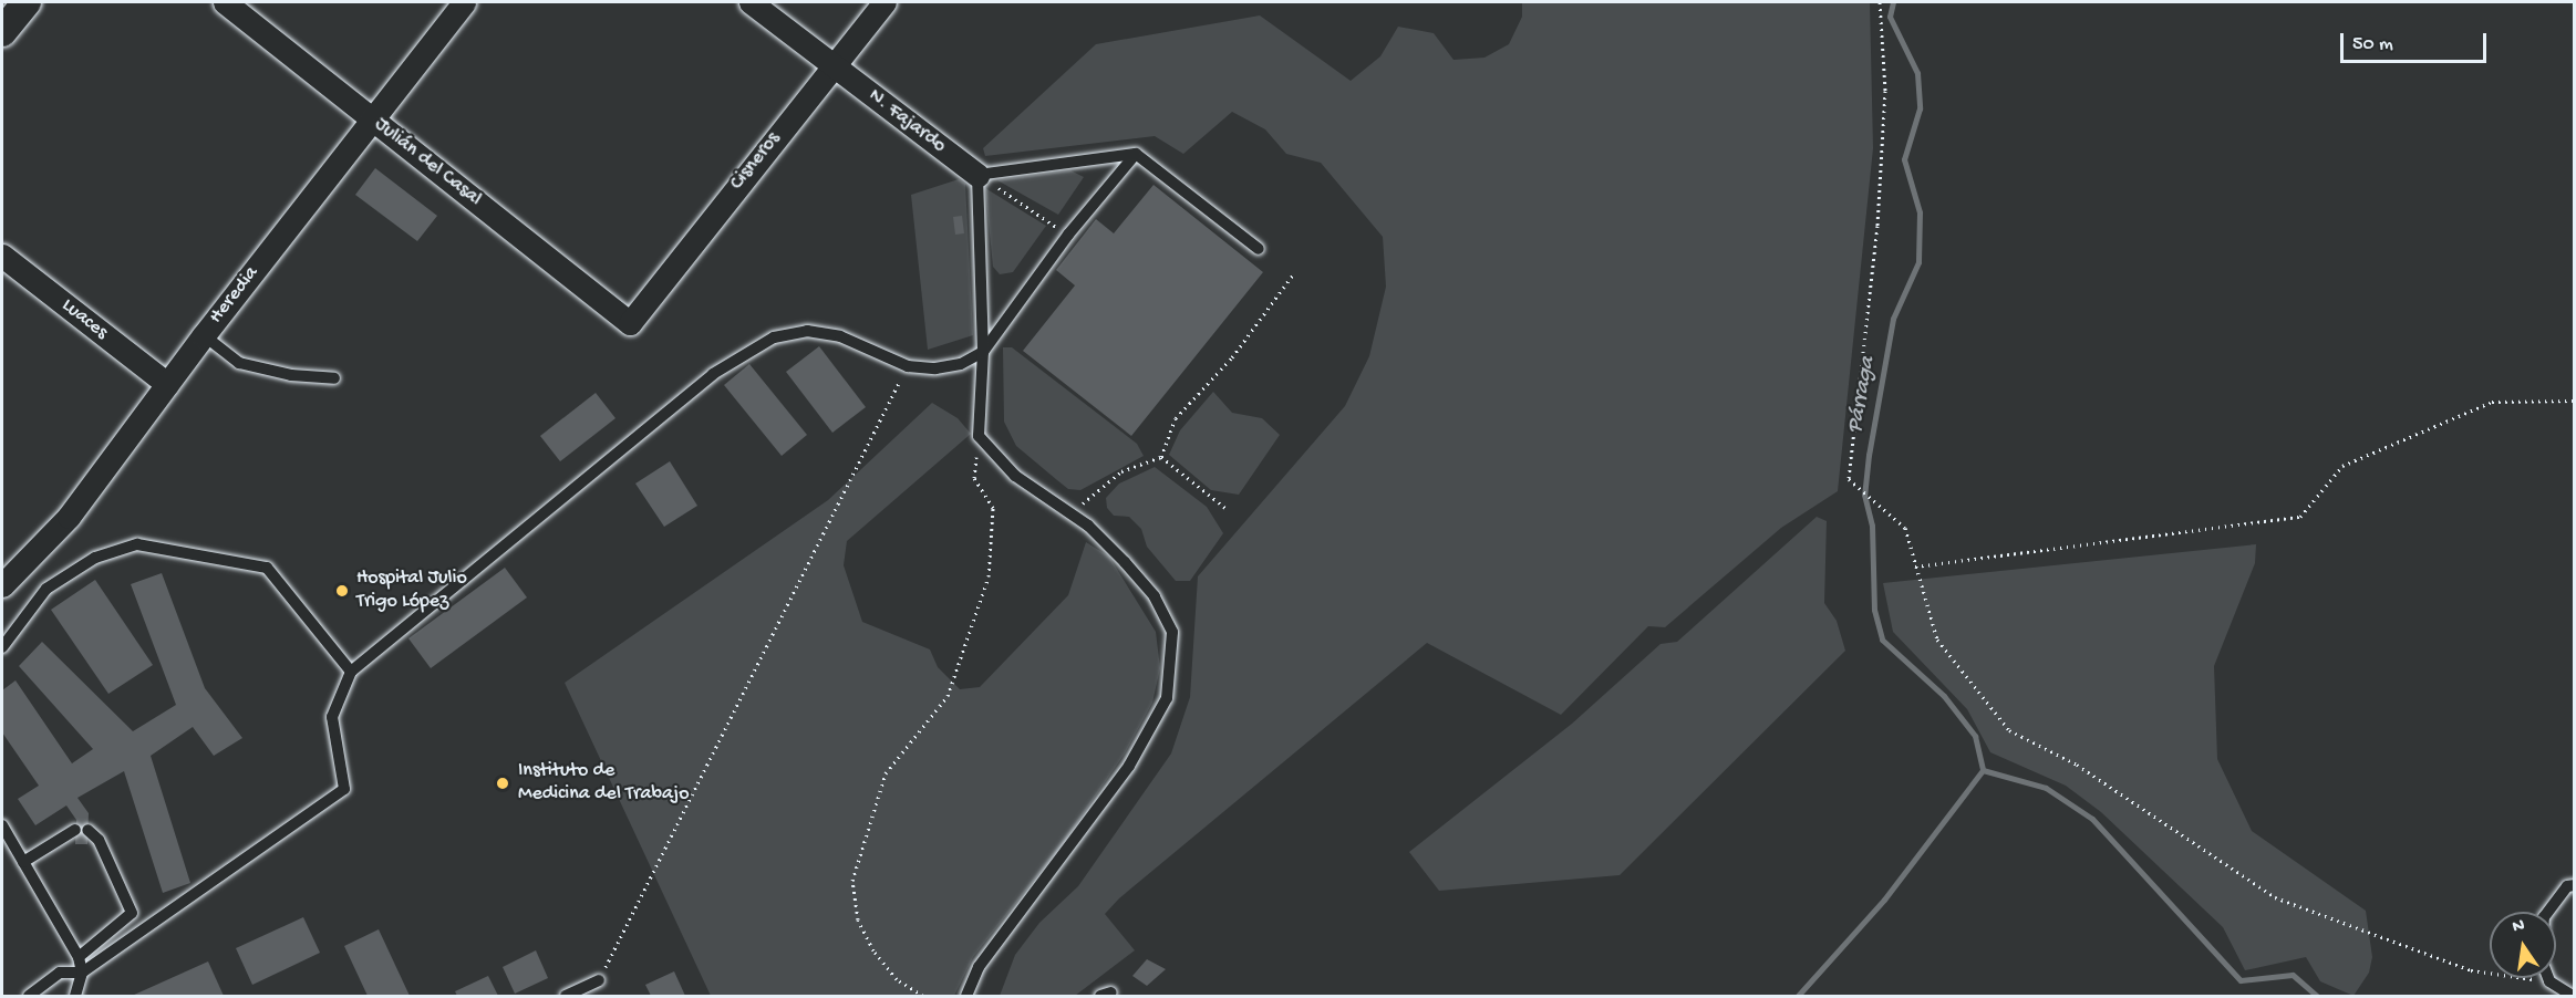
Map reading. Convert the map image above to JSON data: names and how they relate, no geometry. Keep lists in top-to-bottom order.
{
  "streets": {
    "street": [
      "N. Fajardo",
      "Cisneros",
      "Julián del Casal",
      "Heredia",
      "Luaces"
    ]
  },
  "crossings": [
    ["N. Fajardo", "Cisneros"],
    ["Cisneros", "Julián del Casal"],
    ["Julián del Casal", "Heredia"],
    ["Heredia", "Luaces"]
  ],
  "water": ["Párraga"],
  "places": ["Hospital Julio Trigo López", "Instituto de Medicina del Trabajo"],
  "scale_bar": "50 m",
  "north": "top"
}
